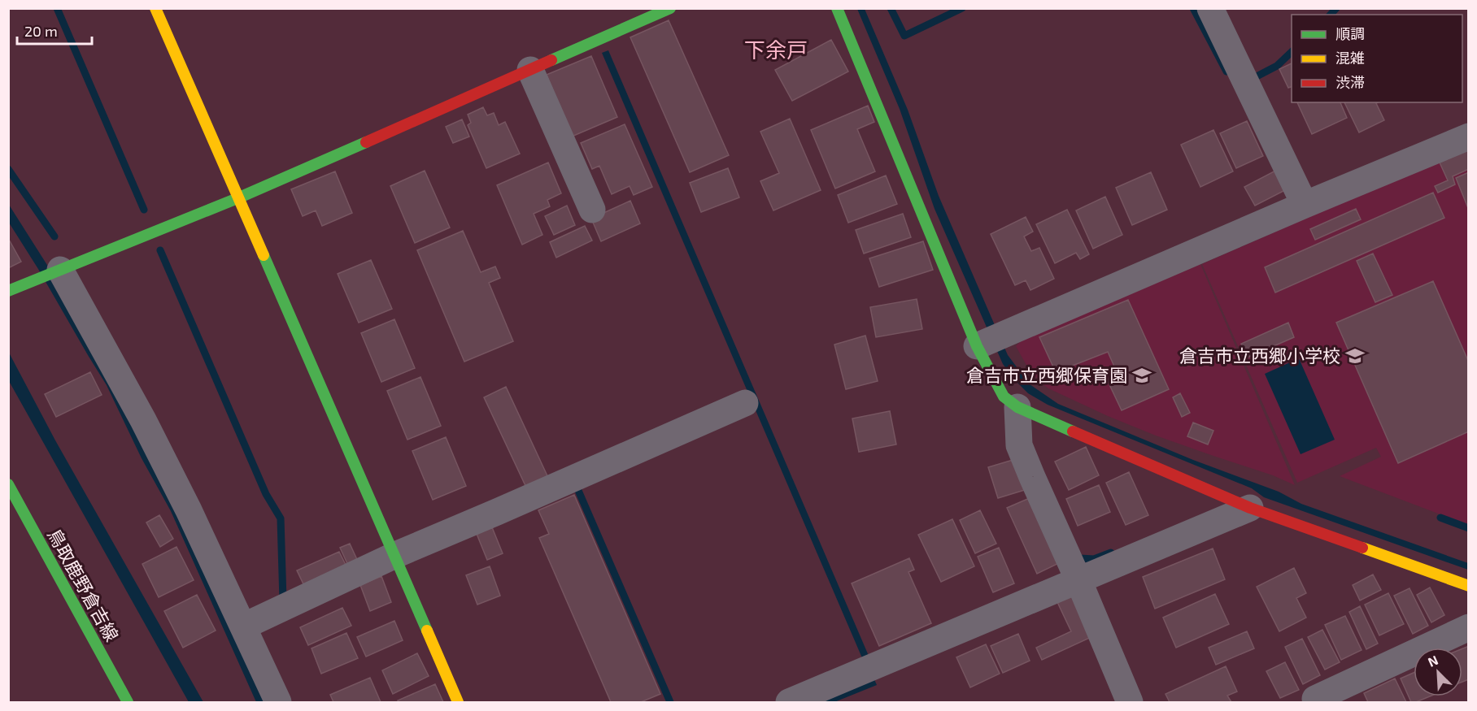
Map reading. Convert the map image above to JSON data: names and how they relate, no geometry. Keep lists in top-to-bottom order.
{
  "streets": {
    "street": ["鳥取鹿野倉吉線"]
  },
  "districts": ["下余戸"],
  "places": {
    "school or university": ["倉吉市立西郷小学校", "倉吉市立西郷保育園"]
  },
  "legend": ["順調", "混雑", "渋滞"],
  "scale_bar": "20 m",
  "north": "top left"
}
